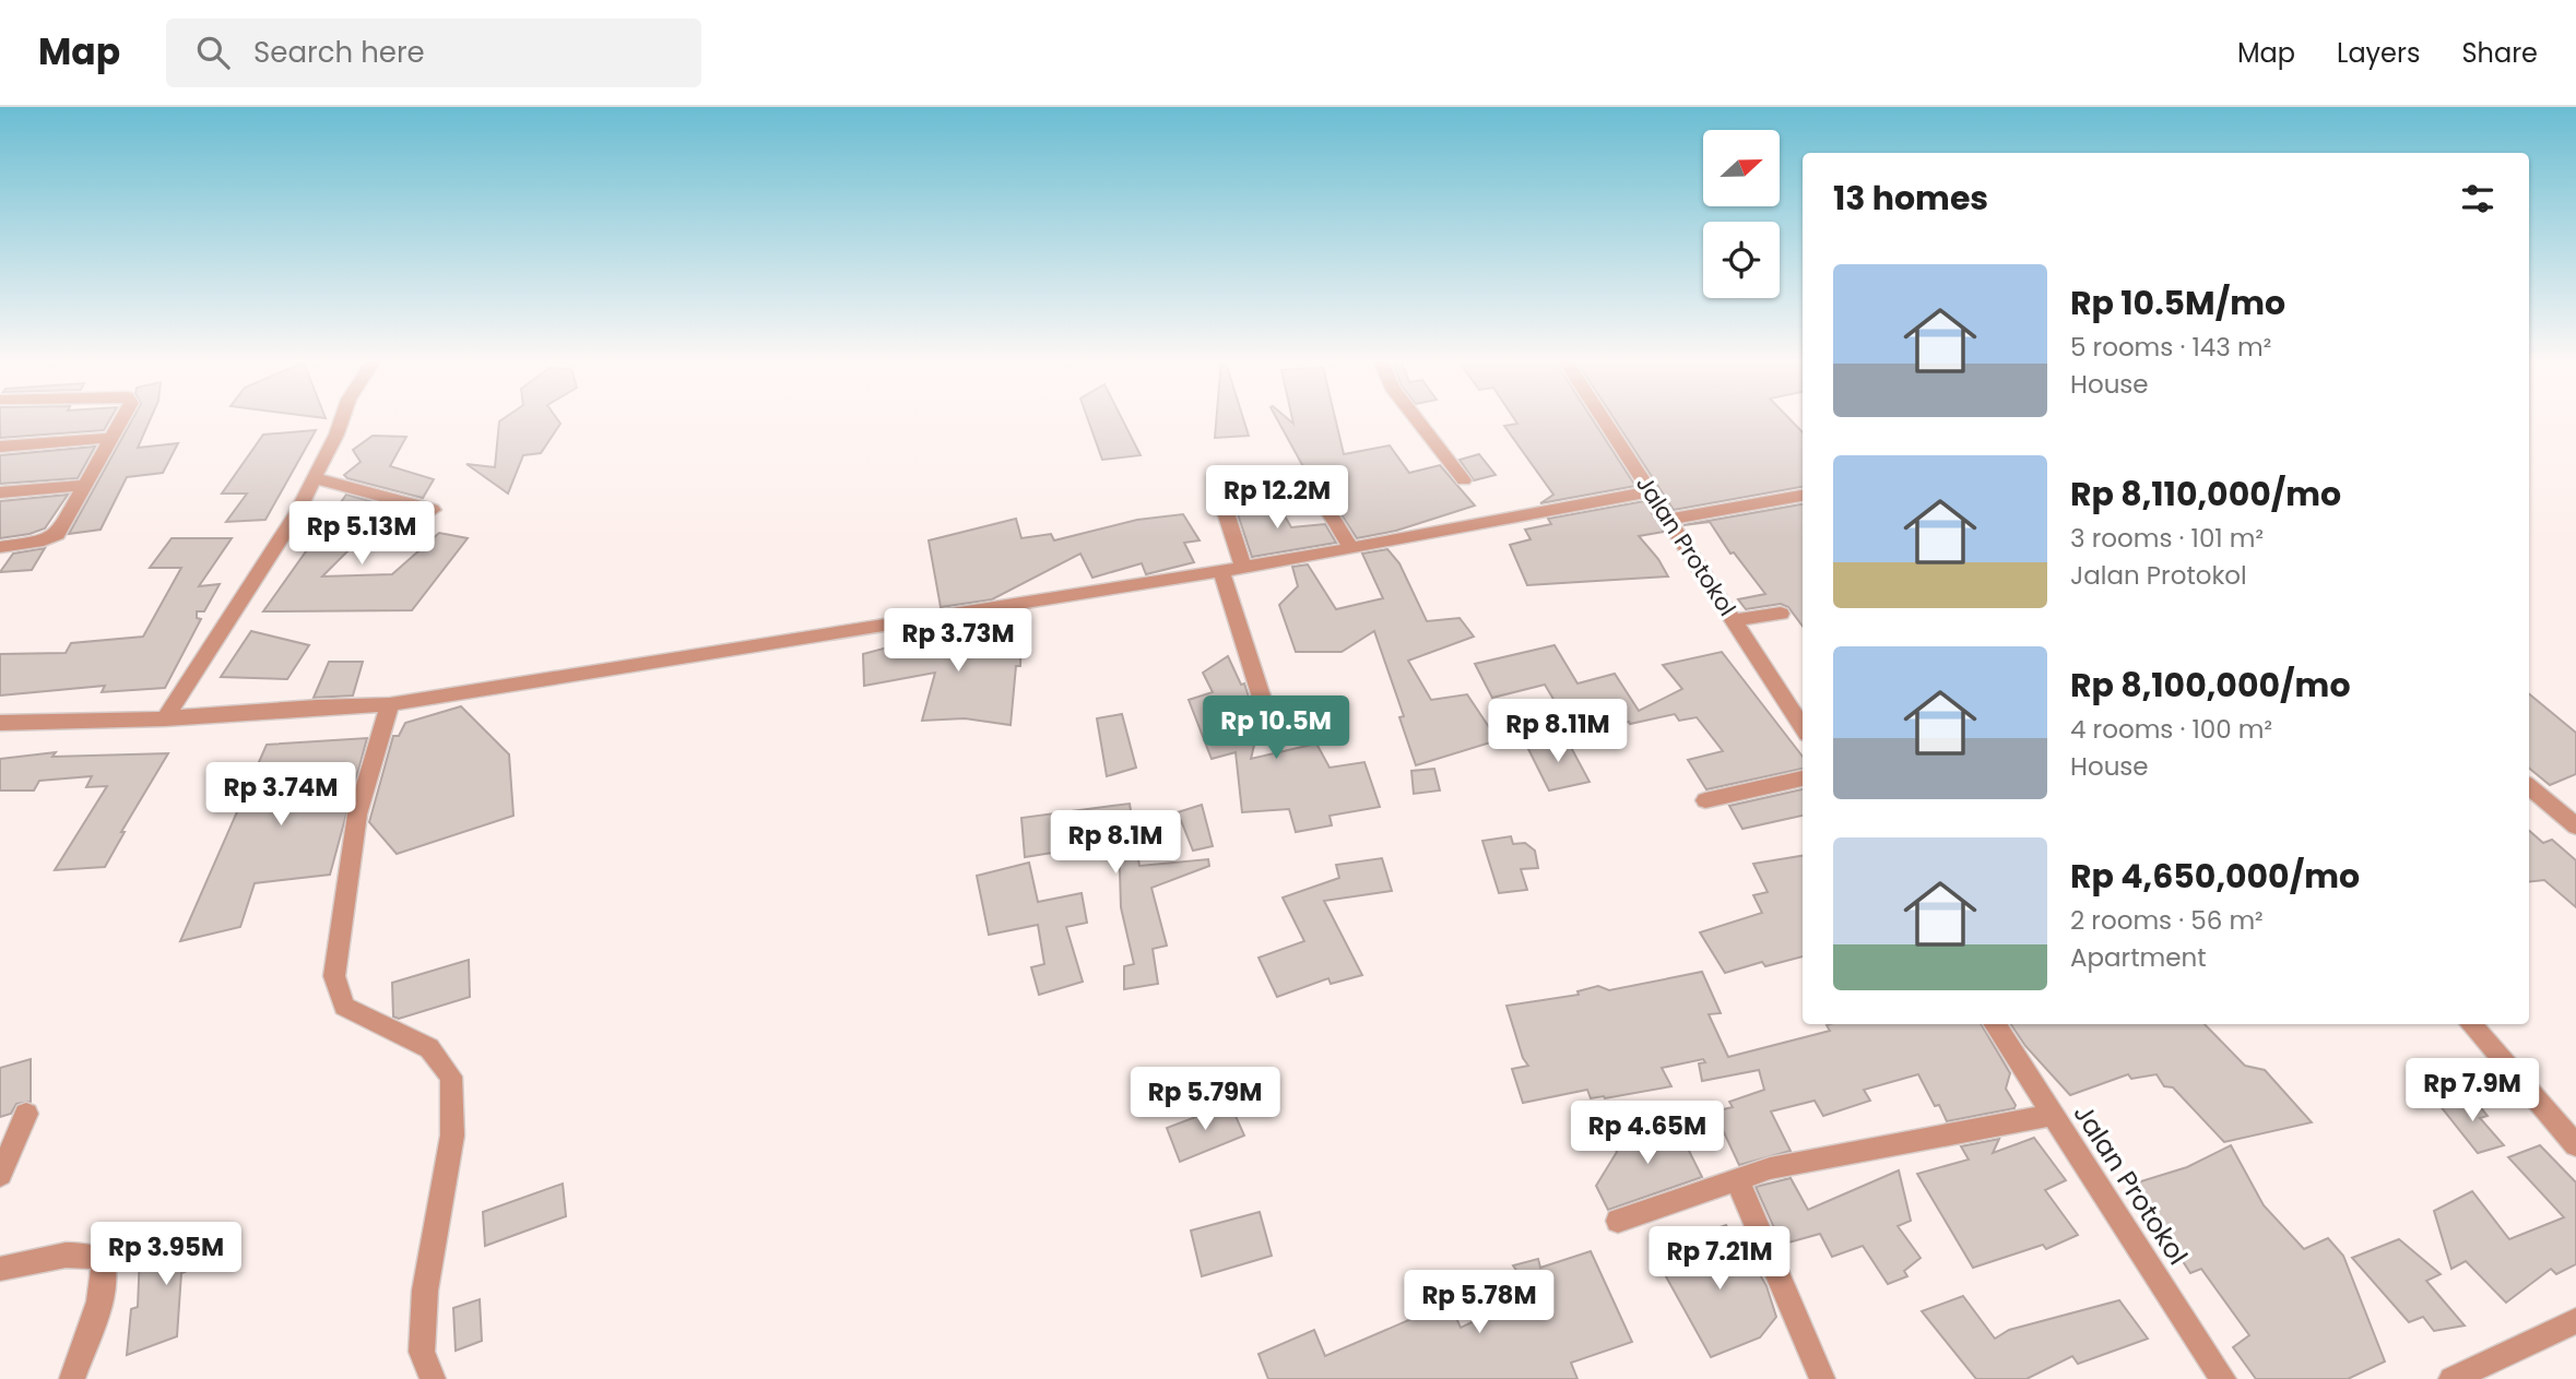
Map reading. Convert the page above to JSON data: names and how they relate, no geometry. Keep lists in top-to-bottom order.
{
  "streets": {
    "street": ["Jalan Protokol"]
  },
  "north": "right",
  "page": {
    "header": "Map",
    "search": "Search here",
    "nav": ["Map", "Layers", "Share"],
    "heading": "13 homes",
    "list": [
      {
        "name": "Rp 10.5M/mo",
        "note": "5 rooms · 143 m² · House"
      },
      {
        "name": "Rp 8,110,000/mo",
        "note": "3 rooms · 101 m² · Jalan Protokol"
      },
      {
        "name": "Rp 8,100,000/mo",
        "note": "4 rooms · 100 m² · House"
      },
      {
        "name": "Rp 4,650,000/mo",
        "note": "2 rooms · 56 m² · Apartment"
      }
    ],
    "price": [
      "Rp 12.2M",
      "Rp 5.13M",
      "Rp 3.73M",
      "Rp 10.5M",
      "Rp 8.11M",
      "Rp 3.74M",
      "Rp 8.1M",
      "Rp 7.9M",
      "Rp 5.79M",
      "Rp 4.65M",
      "Rp 3.95M",
      "Rp 7.21M",
      "Rp 5.78M"
    ]
  }
}
